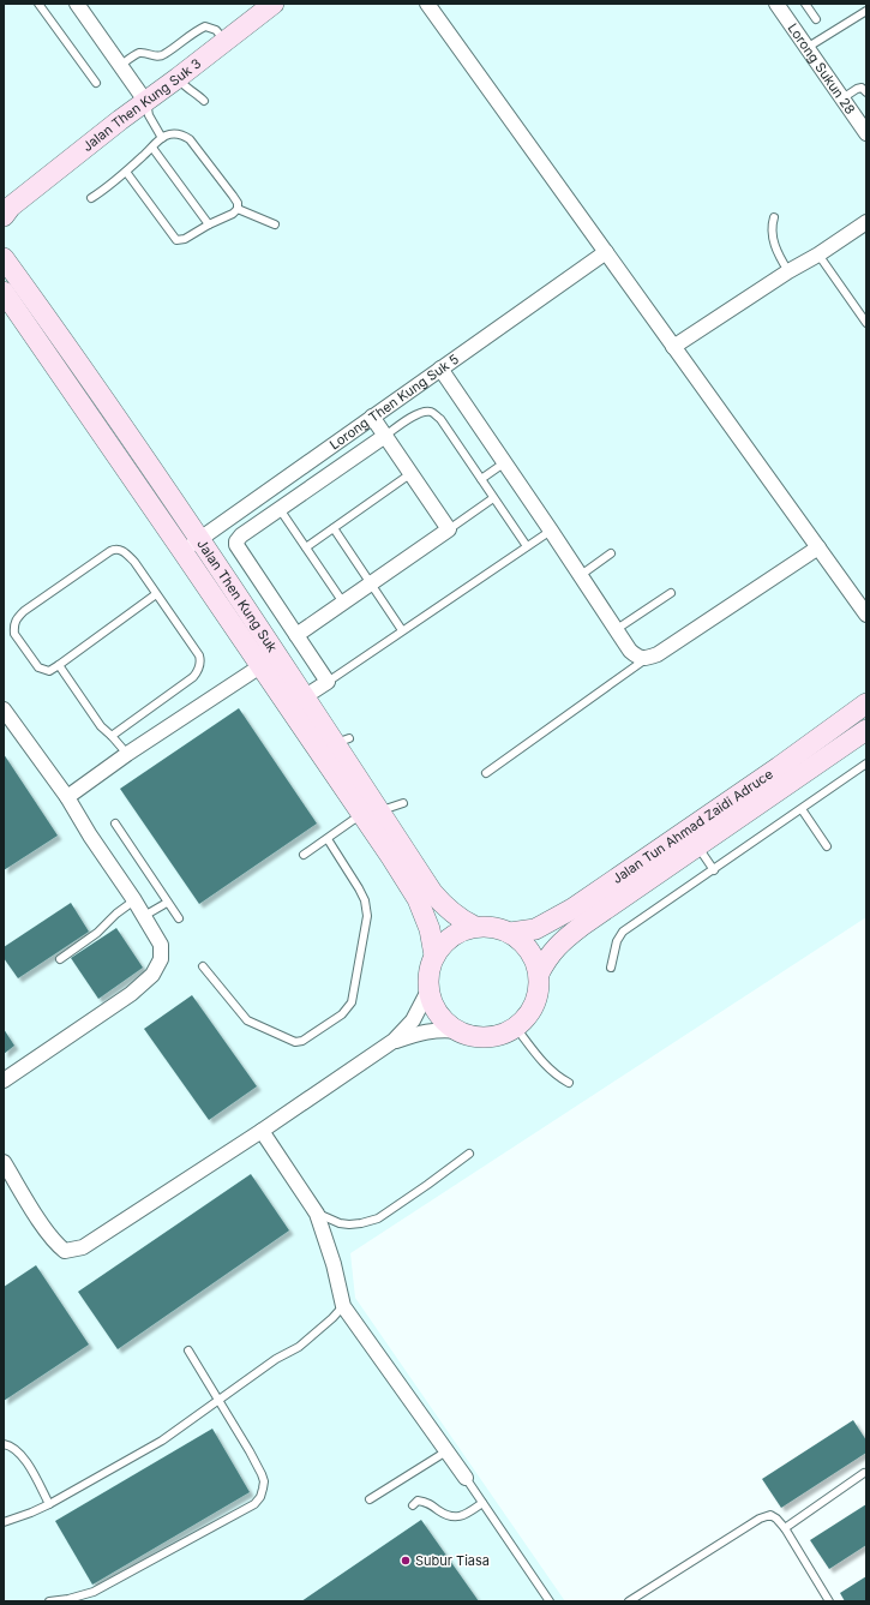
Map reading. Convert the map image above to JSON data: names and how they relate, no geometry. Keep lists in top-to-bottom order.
{
  "streets": {
    "street": [
      "Lorong Sukun 28",
      "Jalan Then Kung Suk 3",
      "Lorong Then Kung Suk 5",
      "Jalan Then Kung Suk",
      "Jalan Tun Ahmad Zaidi Adruce"
    ]
  },
  "crossings": [
    ["Lorong Then Kung Suk 5", "Jalan Then Kung Suk"],
    ["Jalan Then Kung Suk", "Jalan Tun Ahmad Zaidi Adruce"]
  ],
  "places": ["Subur Tiasa"]
}
